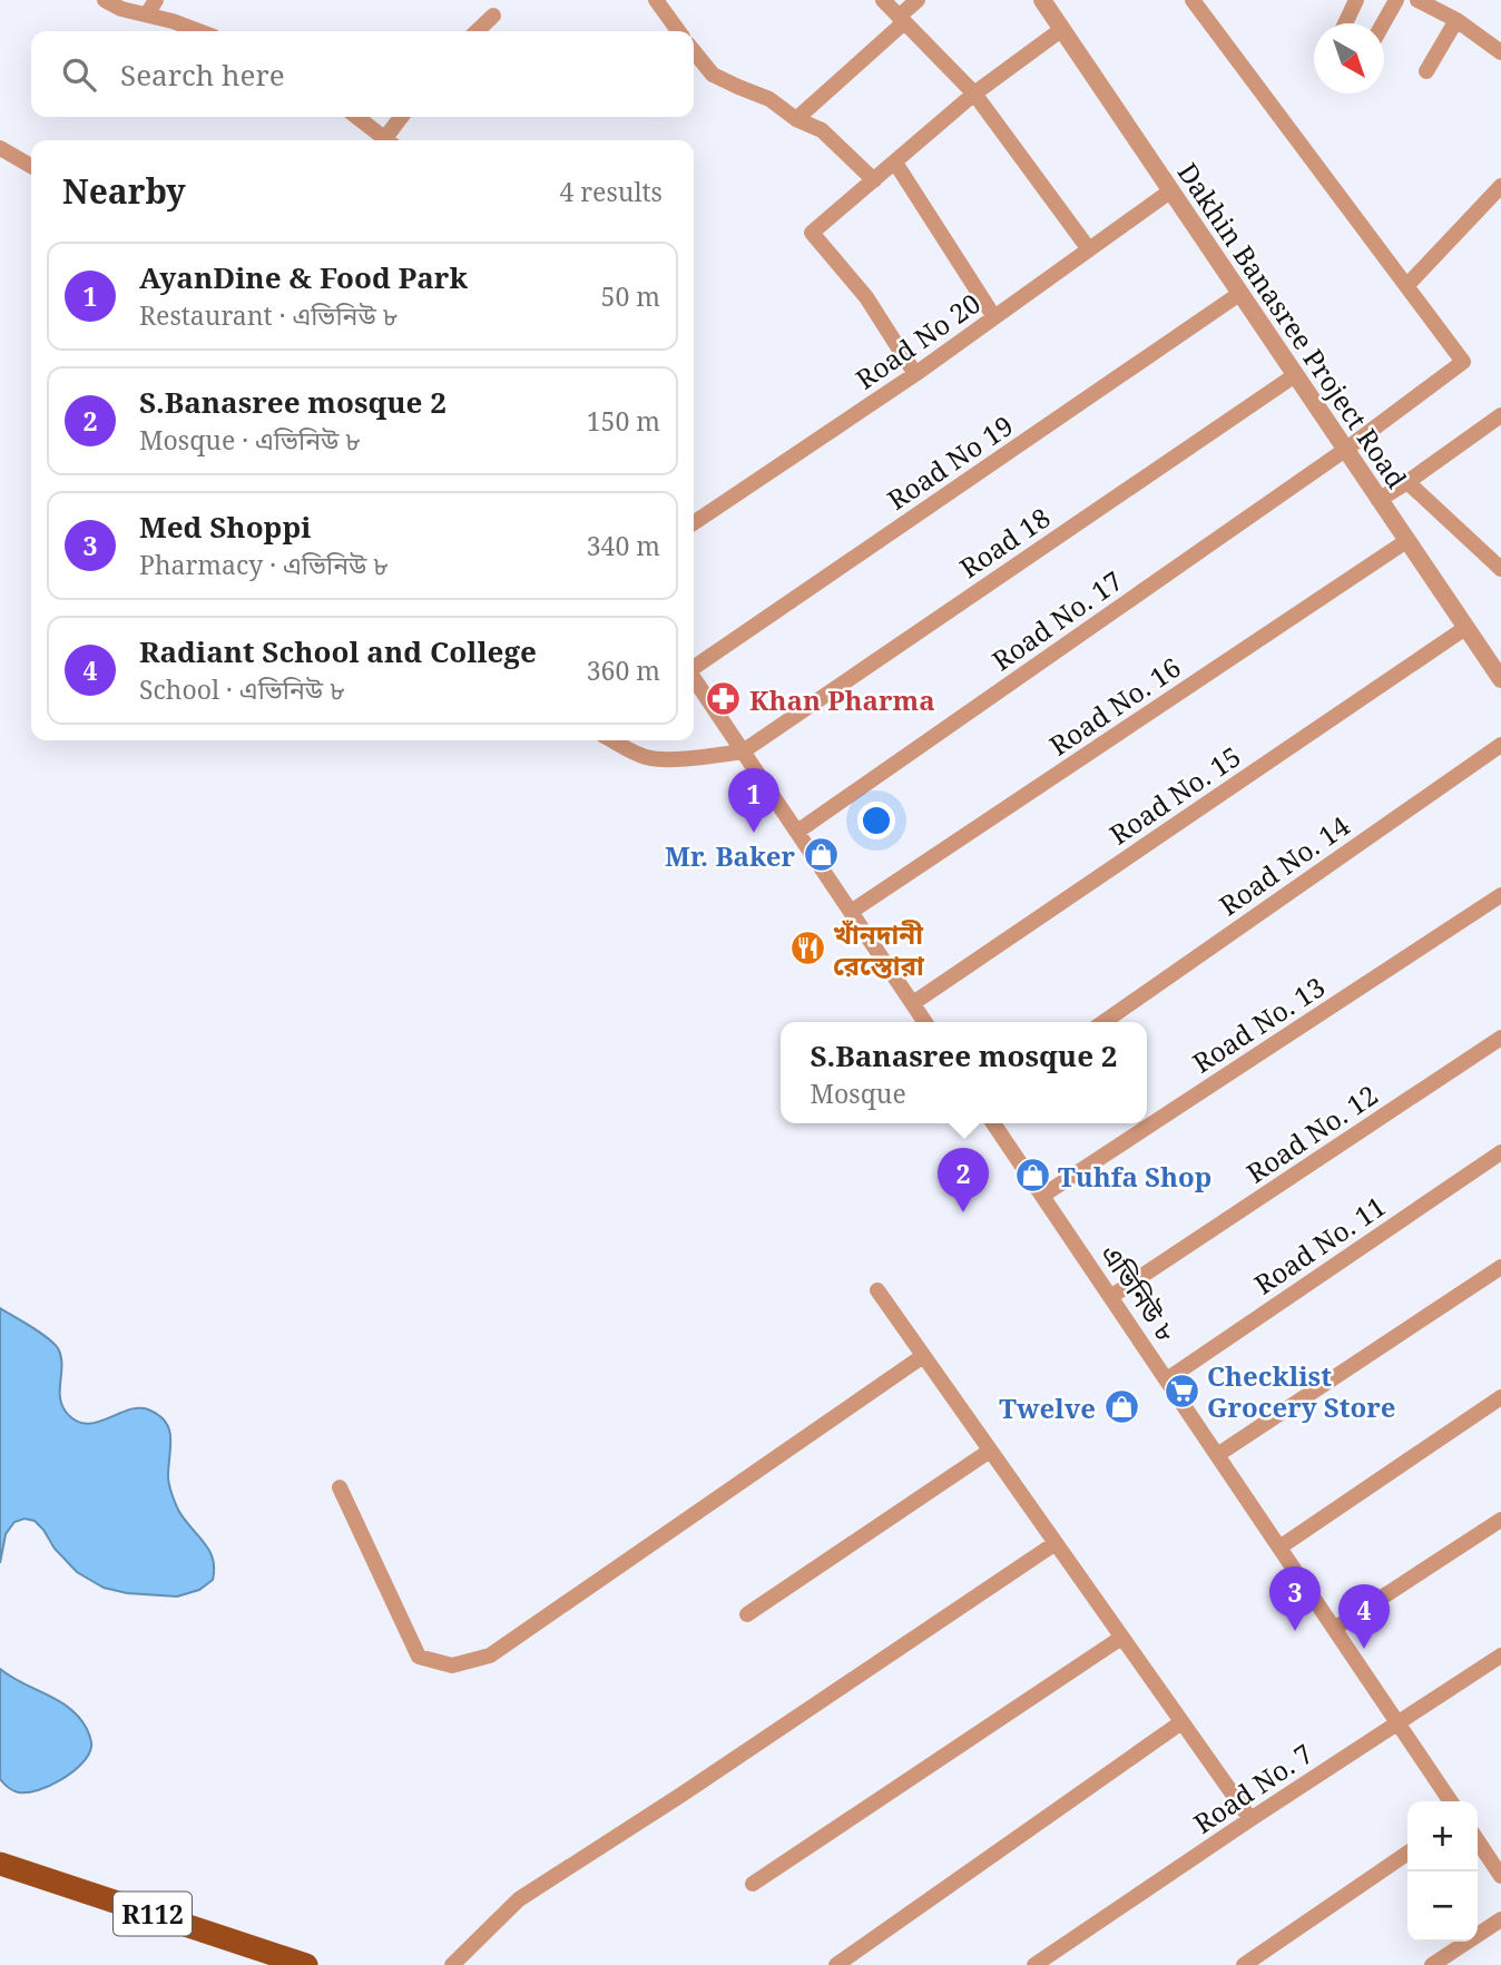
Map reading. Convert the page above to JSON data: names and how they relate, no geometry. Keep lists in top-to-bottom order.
{
  "streets": {
    "main road": ["R112"],
    "street": [
      "Dakhin Banasree Project Road",
      "Road No 20",
      "Road No 19",
      "Road 18",
      "Road No. 17",
      "Road No. 16",
      "Road No. 15",
      "Road No. 14",
      "Road No. 13",
      "Road No. 12",
      "Road No. 11",
      "এভিনিউ ৮",
      "Road No. 7"
    ]
  },
  "crossings": [
    ["Dakhin Banasree Project Road", "Road No 20"],
    ["Dakhin Banasree Project Road", "Road No 19"],
    ["Dakhin Banasree Project Road", "Road 18"],
    ["Dakhin Banasree Project Road", "Road No. 17"],
    ["Dakhin Banasree Project Road", "Road No. 16"],
    ["Dakhin Banasree Project Road", "Road No. 15"],
    ["Road No. 13", "এভিনিউ ৮"],
    ["Road No. 12", "এভিনিউ ৮"],
    ["Road No. 11", "এভিনিউ ৮"],
    ["এভিনিউ ৮", "Road No. 7"]
  ],
  "places": {
    "pharmacy": ["Khan Pharma"],
    "shop": ["Mr. Baker", "Tuhfa Shop", "Twelve"],
    "restaurant": ["খাঁনদানী রেস্তোরা"],
    "supermarket": ["Checklist Grocery Store"]
  },
  "north": "bottom right",
  "page": {
    "search": "Search here",
    "heading": ["Nearby", "4 results"],
    "list": [
      {
        "mark": "1",
        "name": "AyanDine & Food Park",
        "note": "Restaurant · এভিনিউ ৮",
        "value": "50 m"
      },
      {
        "mark": "2",
        "name": "S.Banasree mosque 2",
        "note": "Mosque · এভিনিউ ৮",
        "value": "150 m"
      },
      {
        "mark": "3",
        "name": "Med Shoppi",
        "note": "Pharmacy · এভিনিউ ৮",
        "value": "340 m"
      },
      {
        "mark": "4",
        "name": "Radiant School and College",
        "note": "School · এভিনিউ ৮",
        "value": "360 m"
      }
    ],
    "pins": [
      "1",
      "2",
      "3",
      "4"
    ],
    "popup": ["S.Banasree mosque 2", "Mosque"],
    "map_buttons": ["+", "−"]
  }
}
